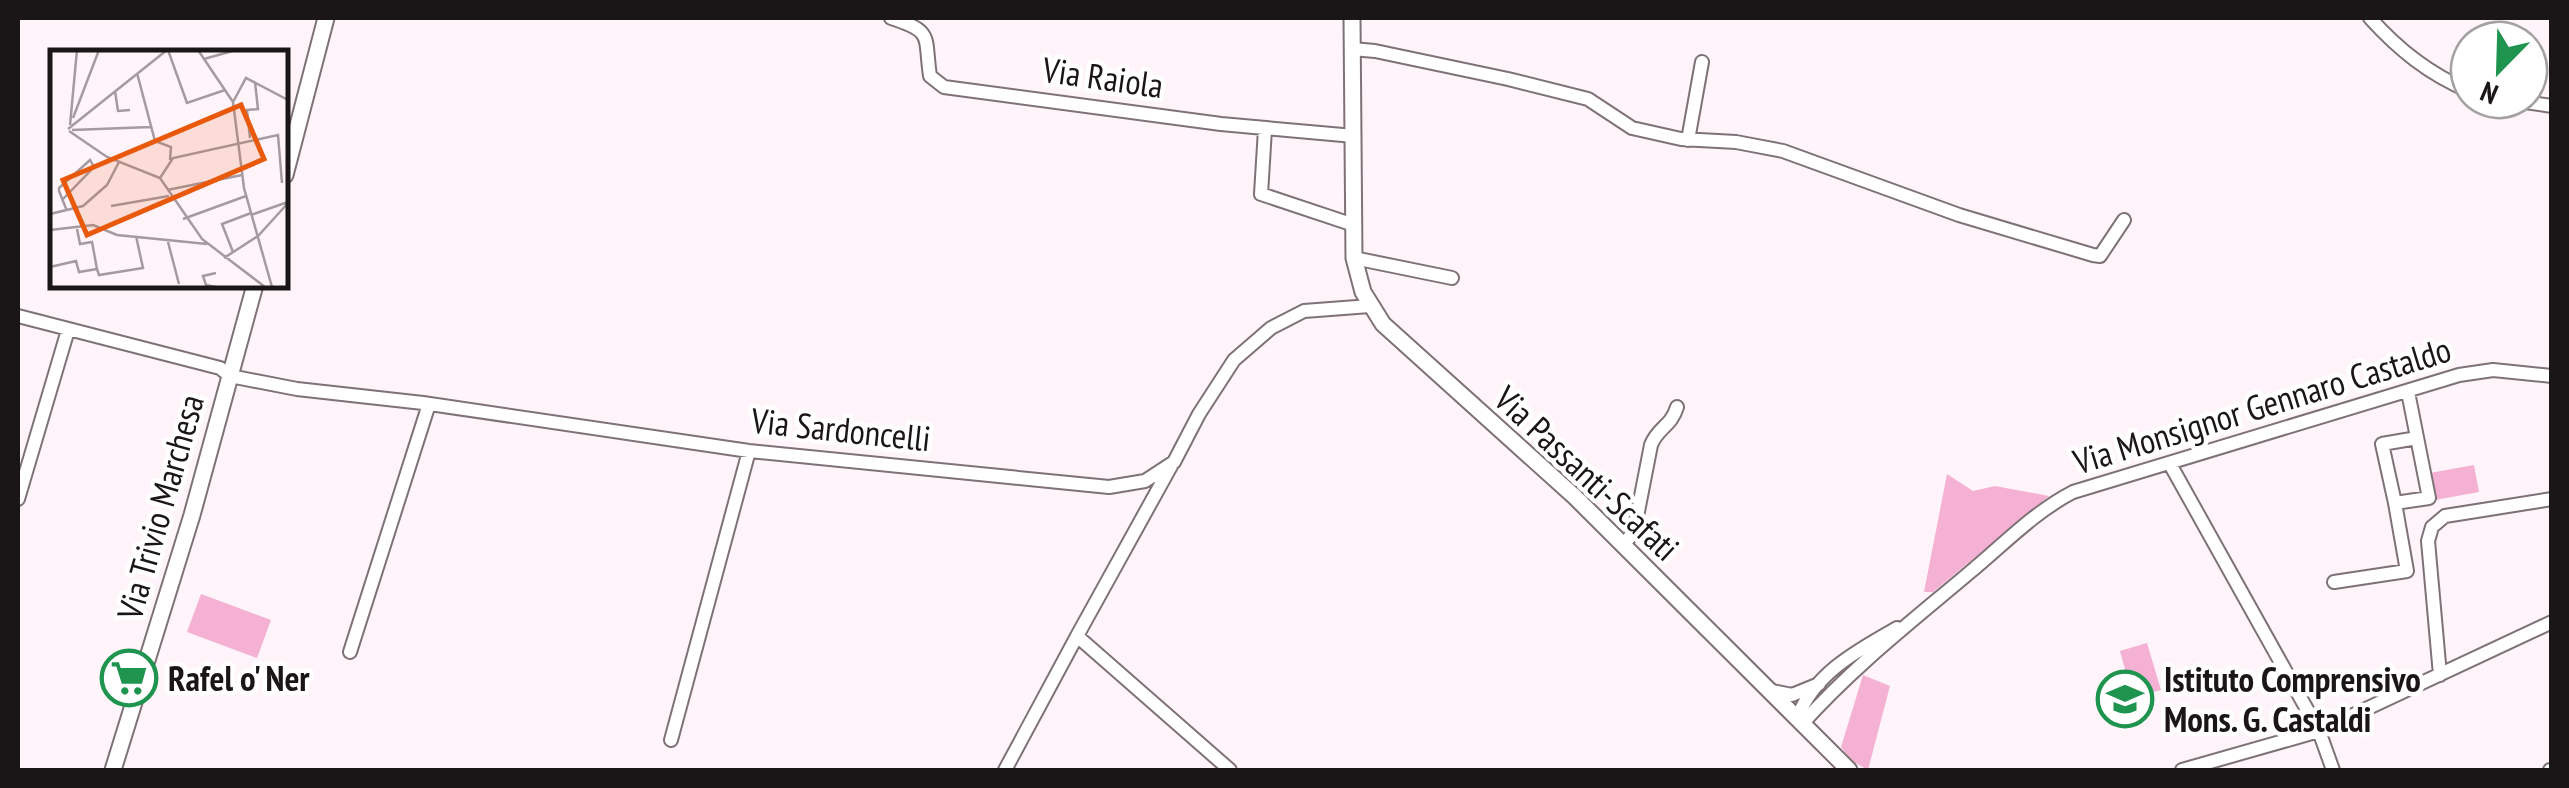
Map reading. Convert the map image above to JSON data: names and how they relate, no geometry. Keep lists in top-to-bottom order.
{
  "streets": {
    "street": [
      "Via Raiola",
      "Via Monsignor Gennaro Castaldo",
      "Via Sardoncelli",
      "Via Passanti-Scafati",
      "Via Trivio Marchesa"
    ]
  },
  "crossings": [
    ["Via Raiola", "Via Passanti-Scafati"],
    ["Via Sardoncelli", "Via Trivio Marchesa"]
  ],
  "places": {
    "supermarket": ["Rafel o' Ner"],
    "school or university": ["Istituto Comprensivo Mons. G. Castaldi"]
  },
  "north": "bottom left"
}
